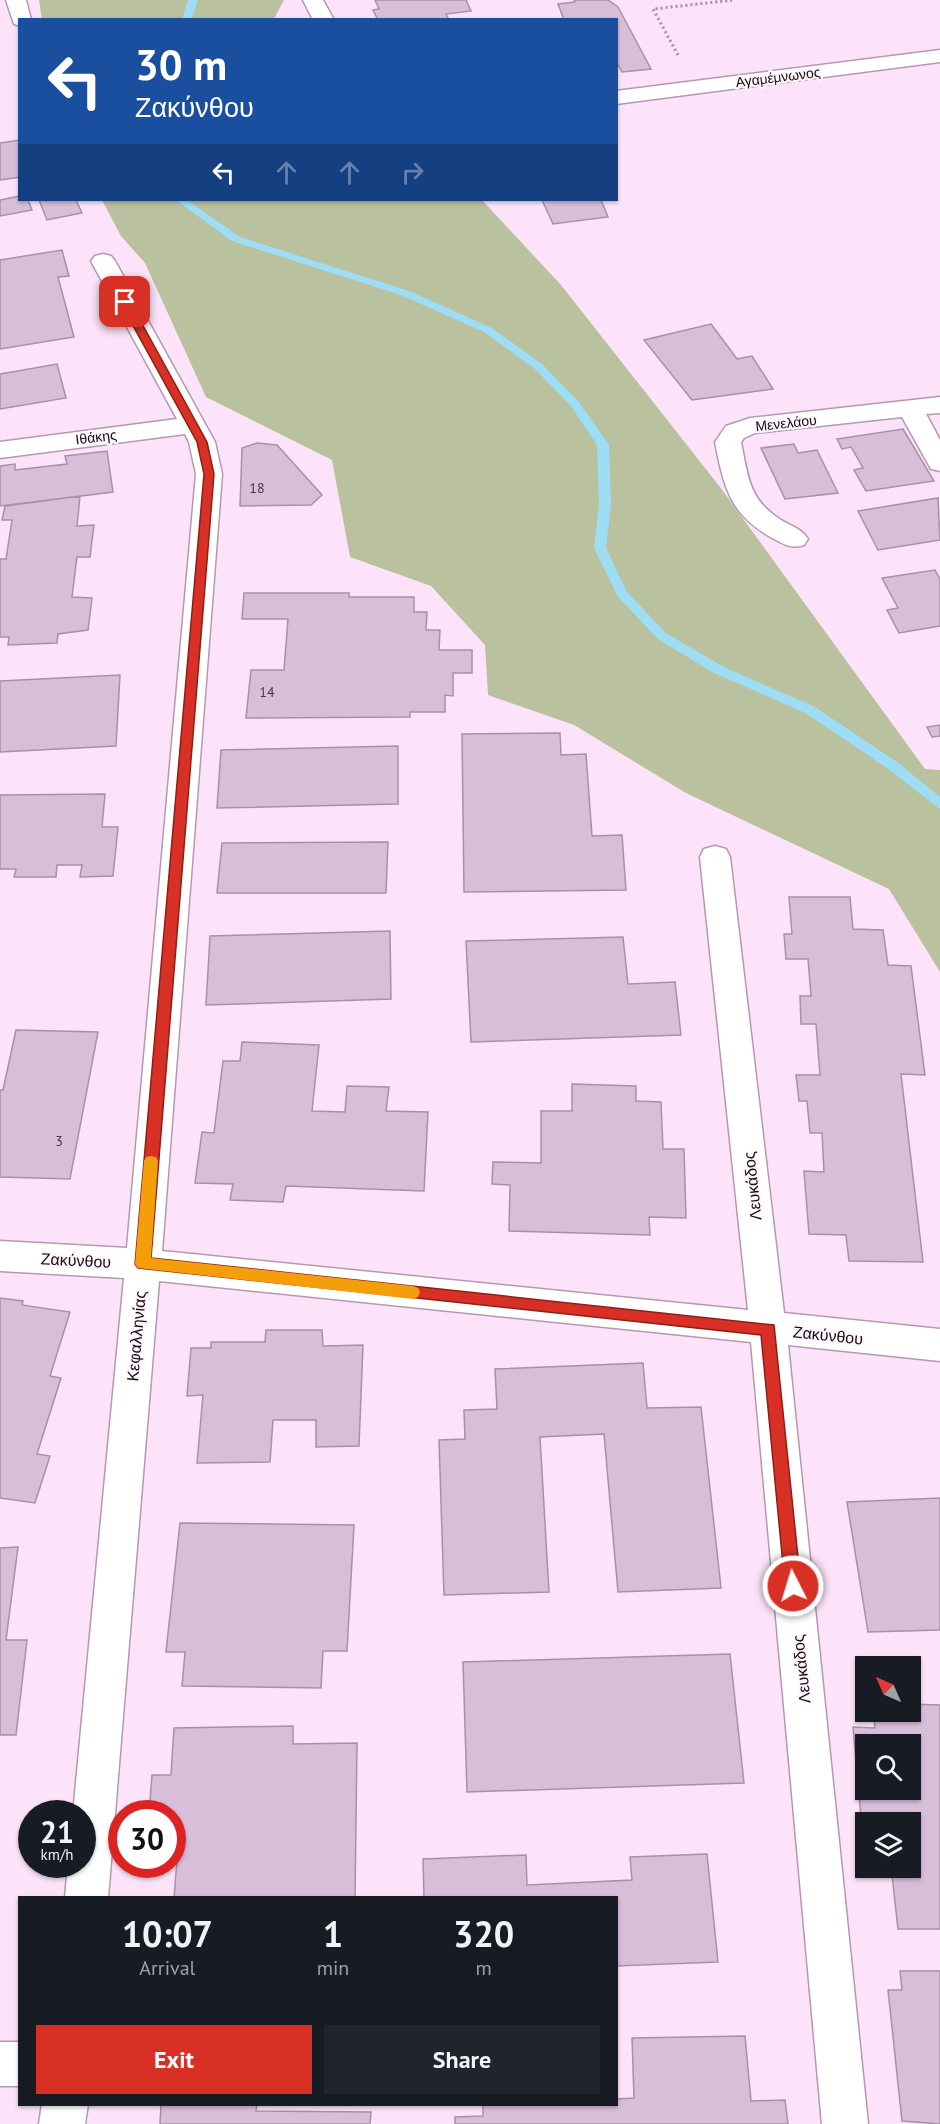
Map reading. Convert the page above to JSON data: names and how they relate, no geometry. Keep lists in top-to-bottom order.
{
  "streets": {
    "street": [
      "Αγαμέμνωνος",
      "Μενελάου",
      "Ιθάκης",
      "Λευκάδος",
      "Ζακύνθου",
      "Κεφαλληνίας"
    ]
  },
  "crossings": [
    ["Ιθάκης", "Κεφαλληνίας"],
    ["Λευκάδος", "Ζακύνθου"],
    ["Ζακύνθου", "Κεφαλληνίας"]
  ],
  "house_numbers": ["18", "14", "3"],
  "north": "top left",
  "page": {
    "turn": ["30 m", "Ζακύνθου"],
    "speed": "21 km/h",
    "limit": "30",
    "eta": [
      "10:07",
      "Arrival",
      "1",
      "min",
      "320",
      "m"
    ],
    "buttons": ["Exit", "Share"]
  }
}
